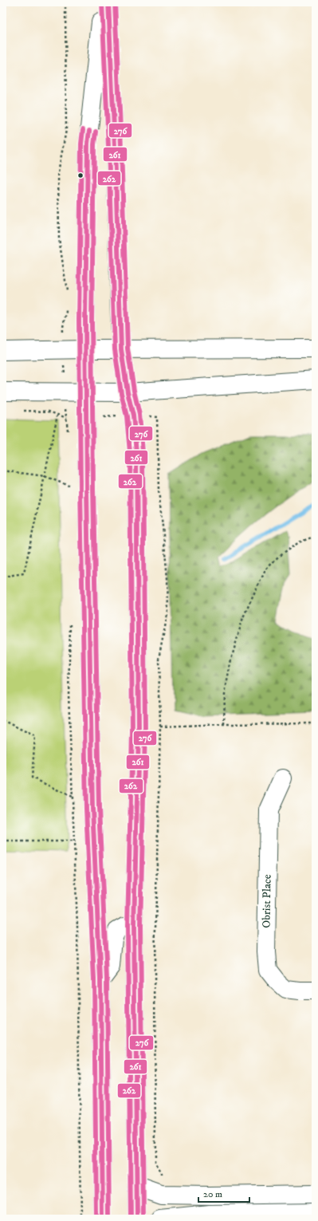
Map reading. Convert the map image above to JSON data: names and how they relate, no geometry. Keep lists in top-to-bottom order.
{
  "streets": {
    "street": ["Obrist Place"]
  },
  "lines": ["transit line 261", "transit line 262", "transit line 276"],
  "scale_bar": "20 m"
}
